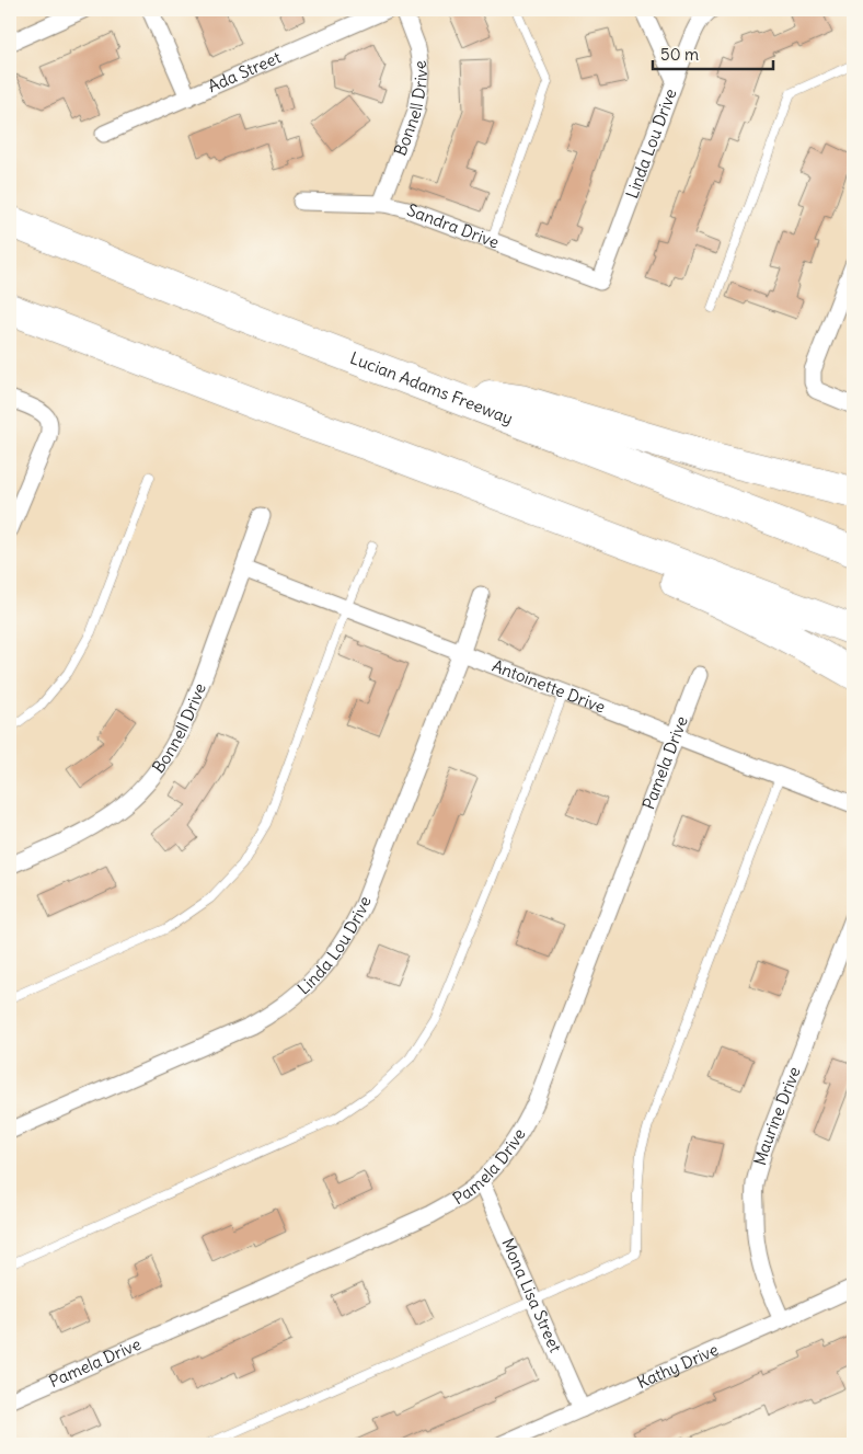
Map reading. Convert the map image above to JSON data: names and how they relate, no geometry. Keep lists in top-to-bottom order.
{
  "streets": {
    "highway": ["Lucian Adams Freeway"],
    "street": [
      "Ada Street",
      "Bonnell Drive",
      "Linda Lou Drive",
      "Sandra Drive",
      "Antoinette Drive",
      "Pamela Drive",
      "Maurine Drive",
      "Mona Lisa Street",
      "Kathy Drive"
    ]
  },
  "crossings": [
    ["Bonnell Drive", "Sandra Drive"],
    ["Bonnell Drive", "Antoinette Drive"],
    ["Linda Lou Drive", "Sandra Drive"],
    ["Linda Lou Drive", "Antoinette Drive"],
    ["Antoinette Drive", "Pamela Drive"],
    ["Pamela Drive", "Mona Lisa Street"],
    ["Maurine Drive", "Kathy Drive"],
    ["Mona Lisa Street", "Kathy Drive"]
  ],
  "scale_bar": "50 m"
}
